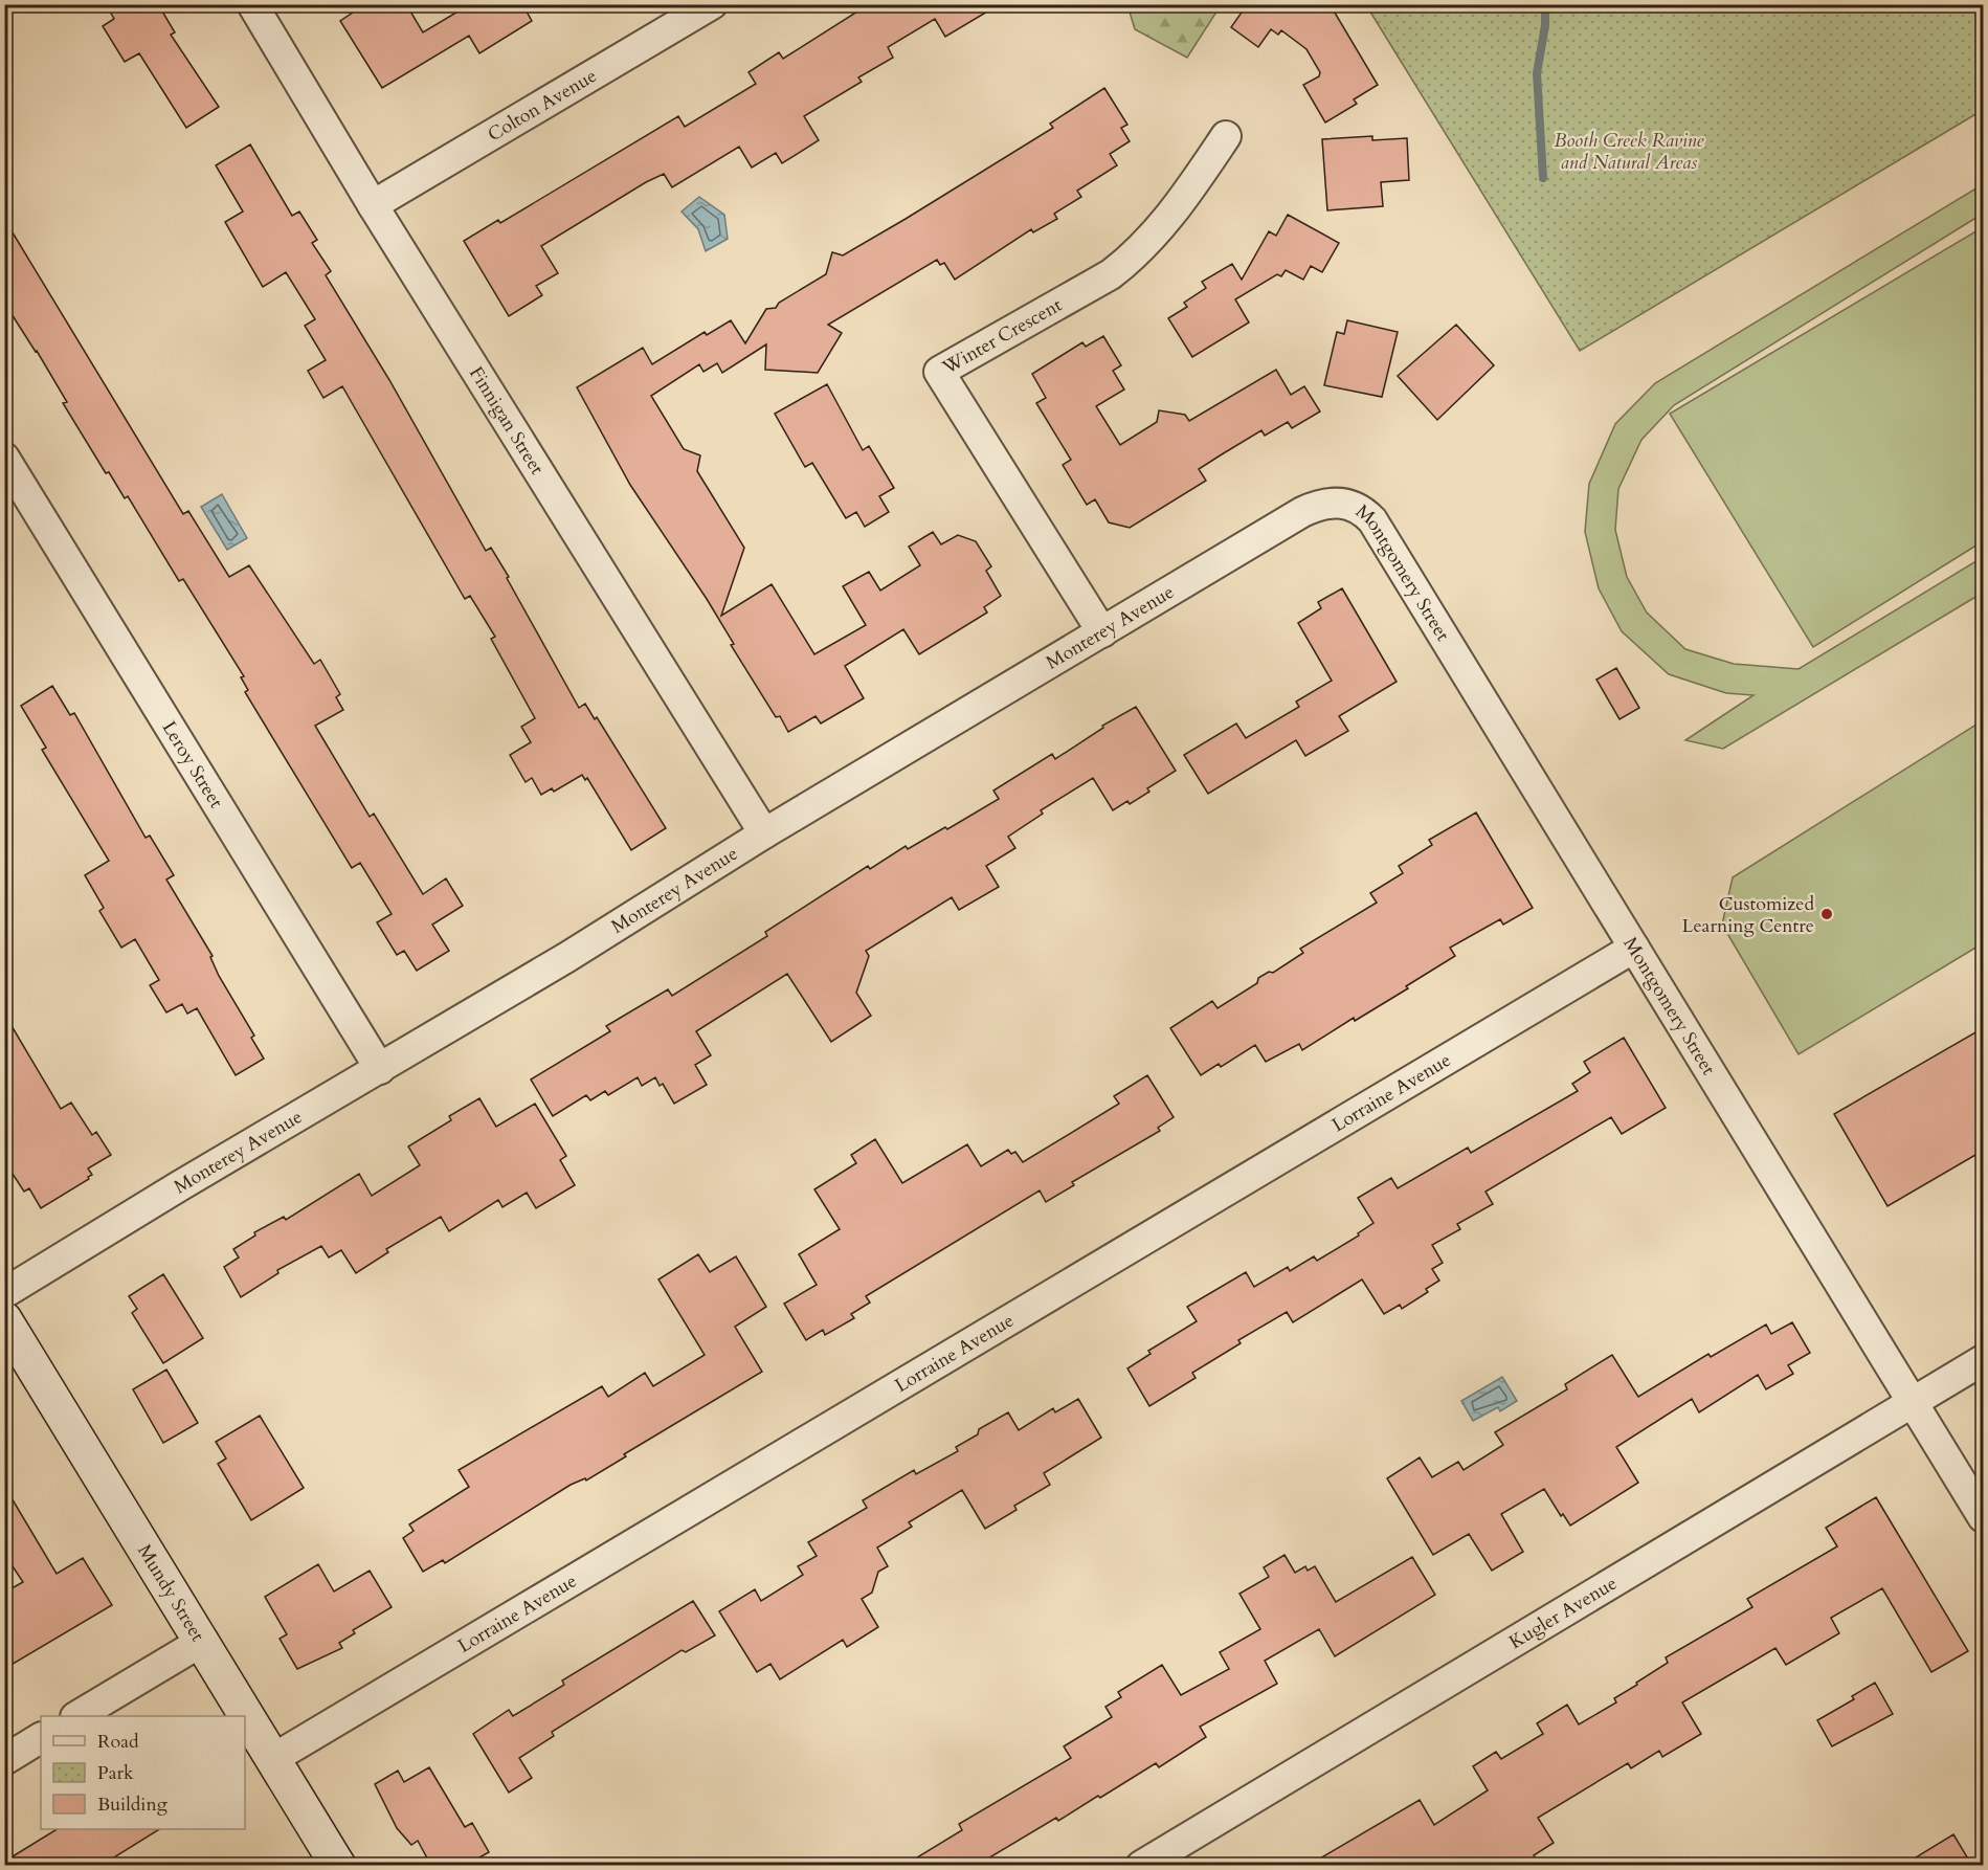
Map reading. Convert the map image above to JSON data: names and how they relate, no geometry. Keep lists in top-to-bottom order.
{
  "streets": {
    "street": [
      "Colton Avenue",
      "Winter Crescent",
      "Finnigan Street",
      "Montgomery Street",
      "Monterey Avenue",
      "Leroy Street",
      "Lorraine Avenue",
      "Mundy Street",
      "Kugler Avenue"
    ]
  },
  "crossings": [
    ["Colton Avenue", "Finnigan Street"],
    ["Winter Crescent", "Monterey Avenue"],
    ["Finnigan Street", "Monterey Avenue"],
    ["Montgomery Street", "Monterey Avenue"],
    ["Montgomery Street", "Lorraine Avenue"],
    ["Montgomery Street", "Kugler Avenue"],
    ["Monterey Avenue", "Leroy Street"],
    ["Lorraine Avenue", "Mundy Street"]
  ],
  "parks": ["Booth Creek Ravine and Natural Areas"],
  "places": ["Customized Learning Centre"],
  "legend": ["Road", "Park", "Building"]
}
